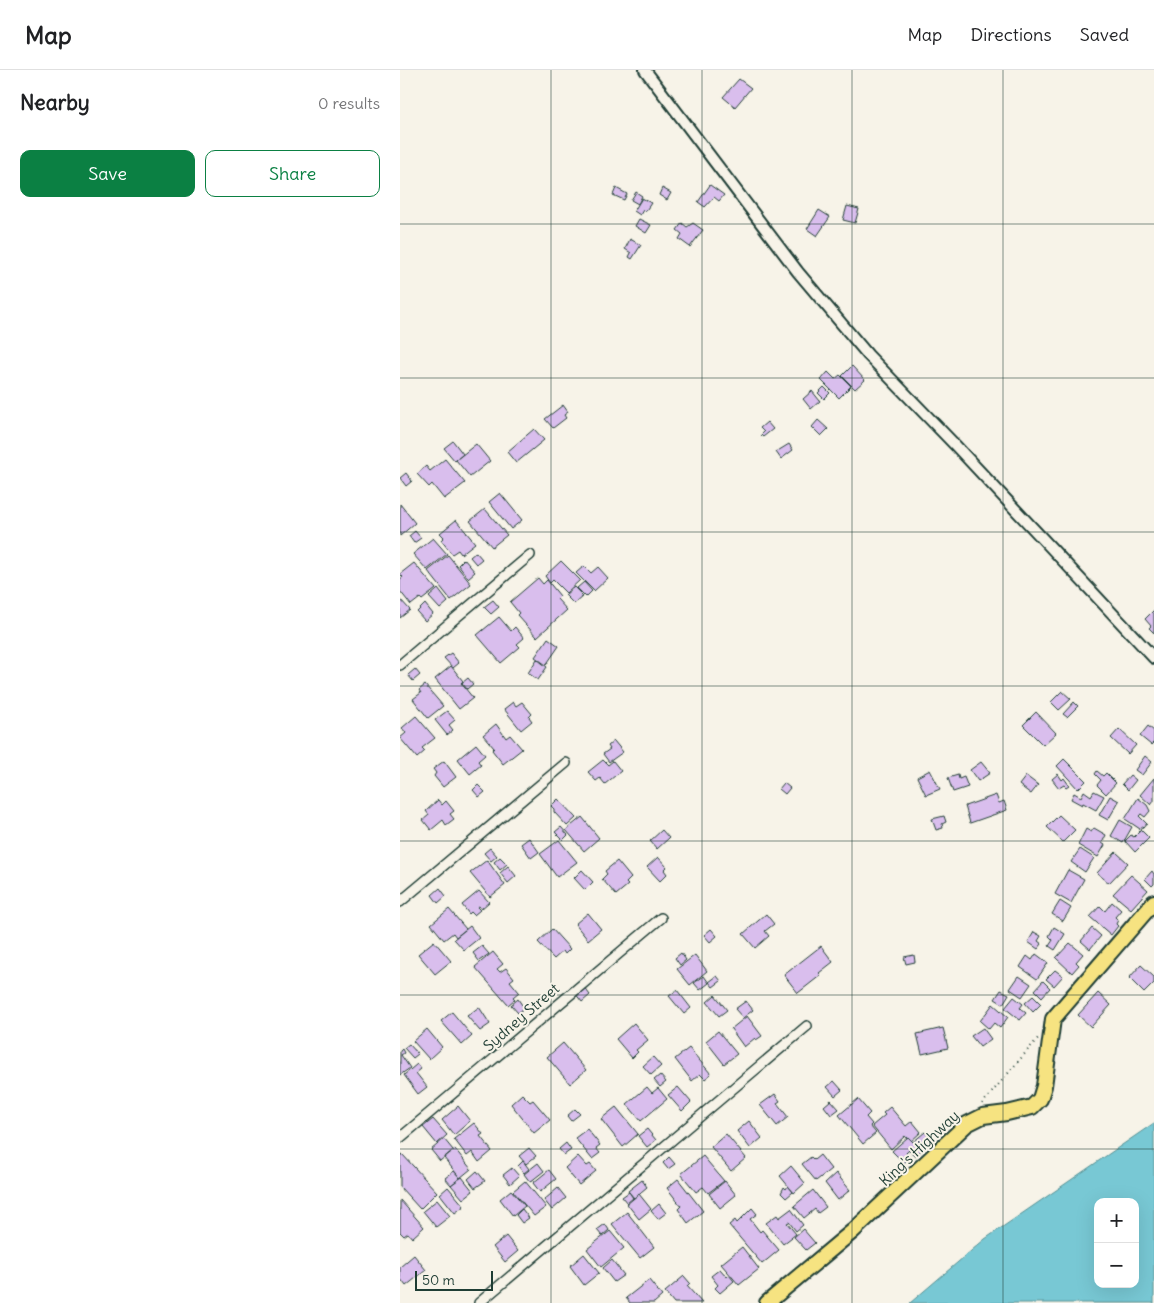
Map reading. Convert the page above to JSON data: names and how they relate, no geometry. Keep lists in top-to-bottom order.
{
  "streets": {
    "highway": ["King's Highway"],
    "street": ["Sydney Street"]
  },
  "scale_bar": "50 m",
  "page": {
    "header": "Map",
    "nav": ["Map", "Directions", "Saved"],
    "heading": ["Nearby", "0 results"],
    "buttons": ["Save", "Share"],
    "map_buttons": ["+", "−"],
    "scale": "50 m"
  }
}
